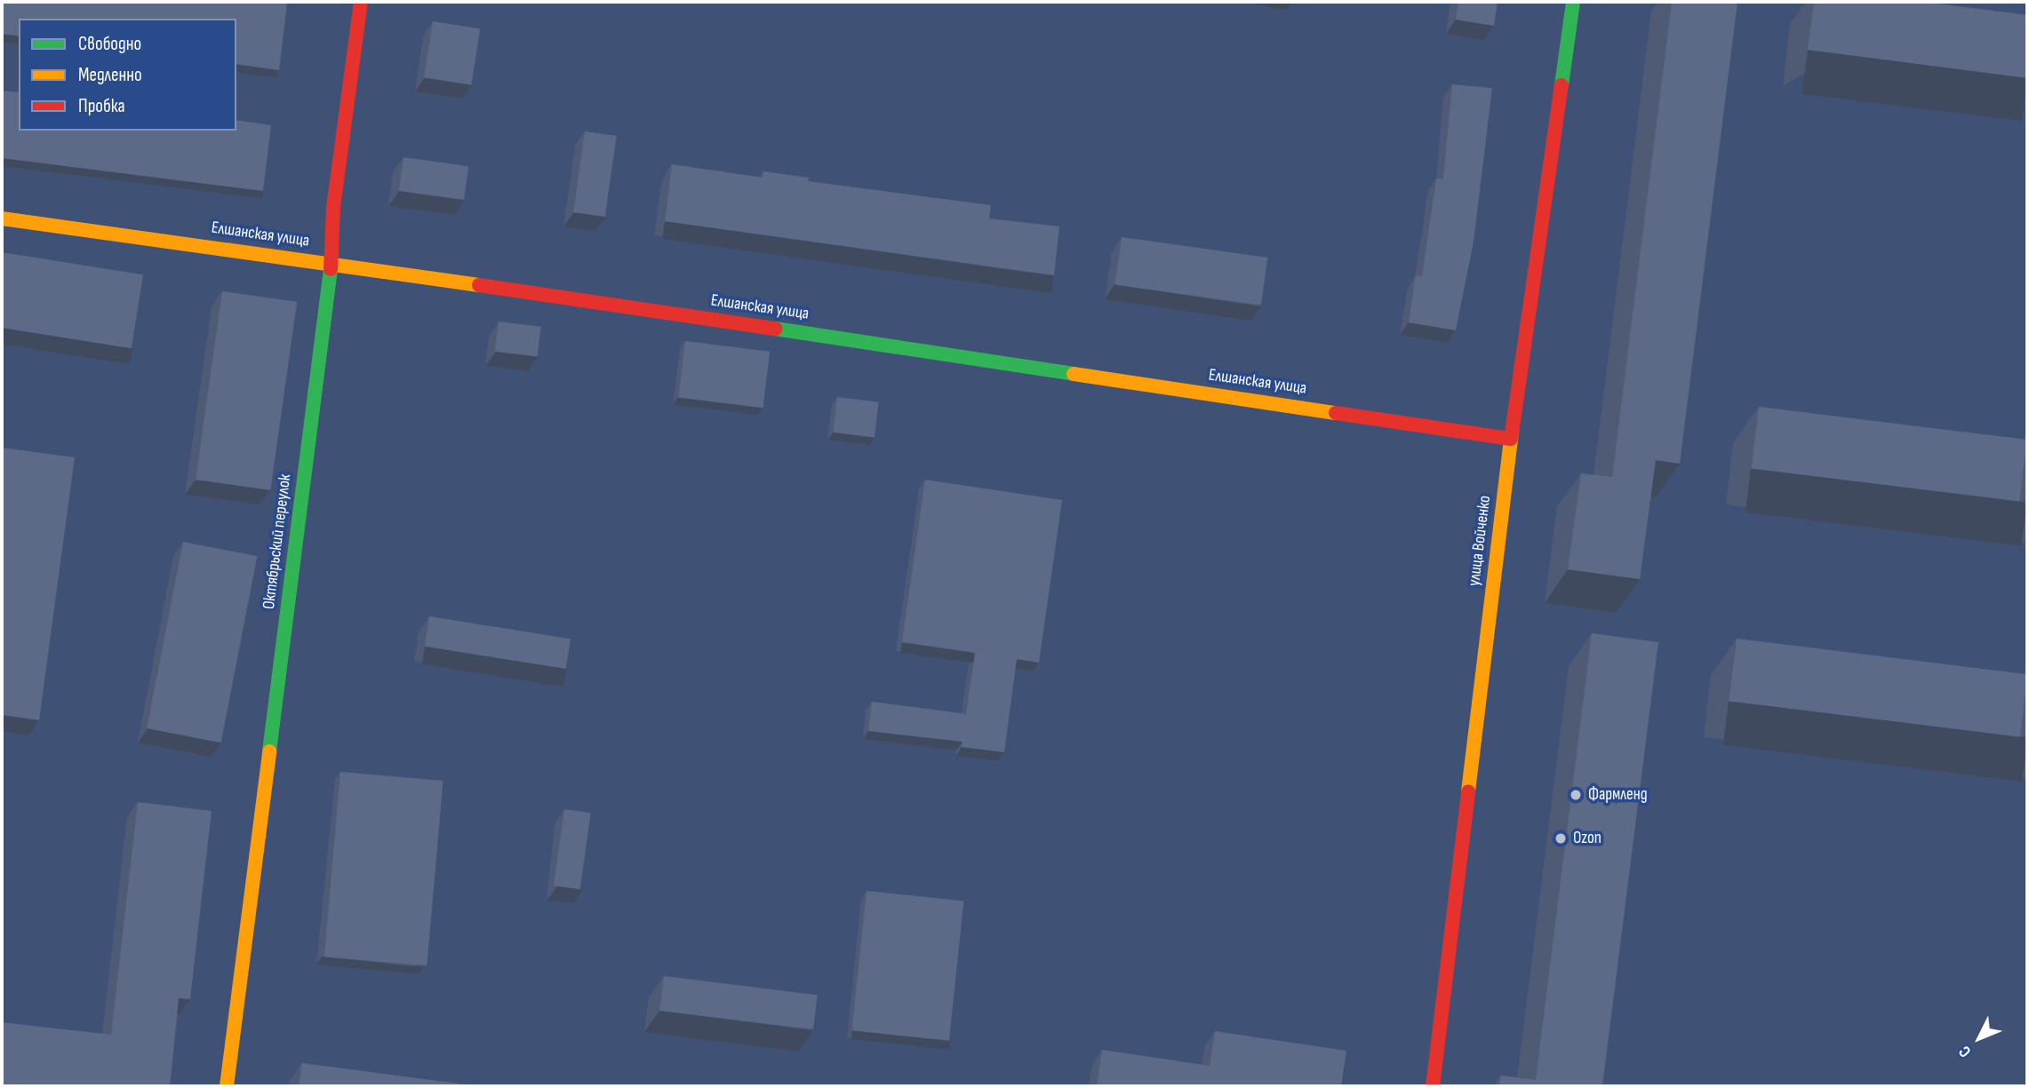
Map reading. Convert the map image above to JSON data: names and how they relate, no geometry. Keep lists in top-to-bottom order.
{
  "streets": {
    "street": ["Елшанская улица", "улица Войченко", "Октябрьский переулок"]
  },
  "crossings": [
    ["Елшанская улица", "улица Войченко"],
    ["Елшанская улица", "Октябрьский переулок"]
  ],
  "places": ["Фармленд", "Ozon"],
  "legend": ["Свободно", "Медленно", "Пробка"],
  "north": "bottom left"
}
